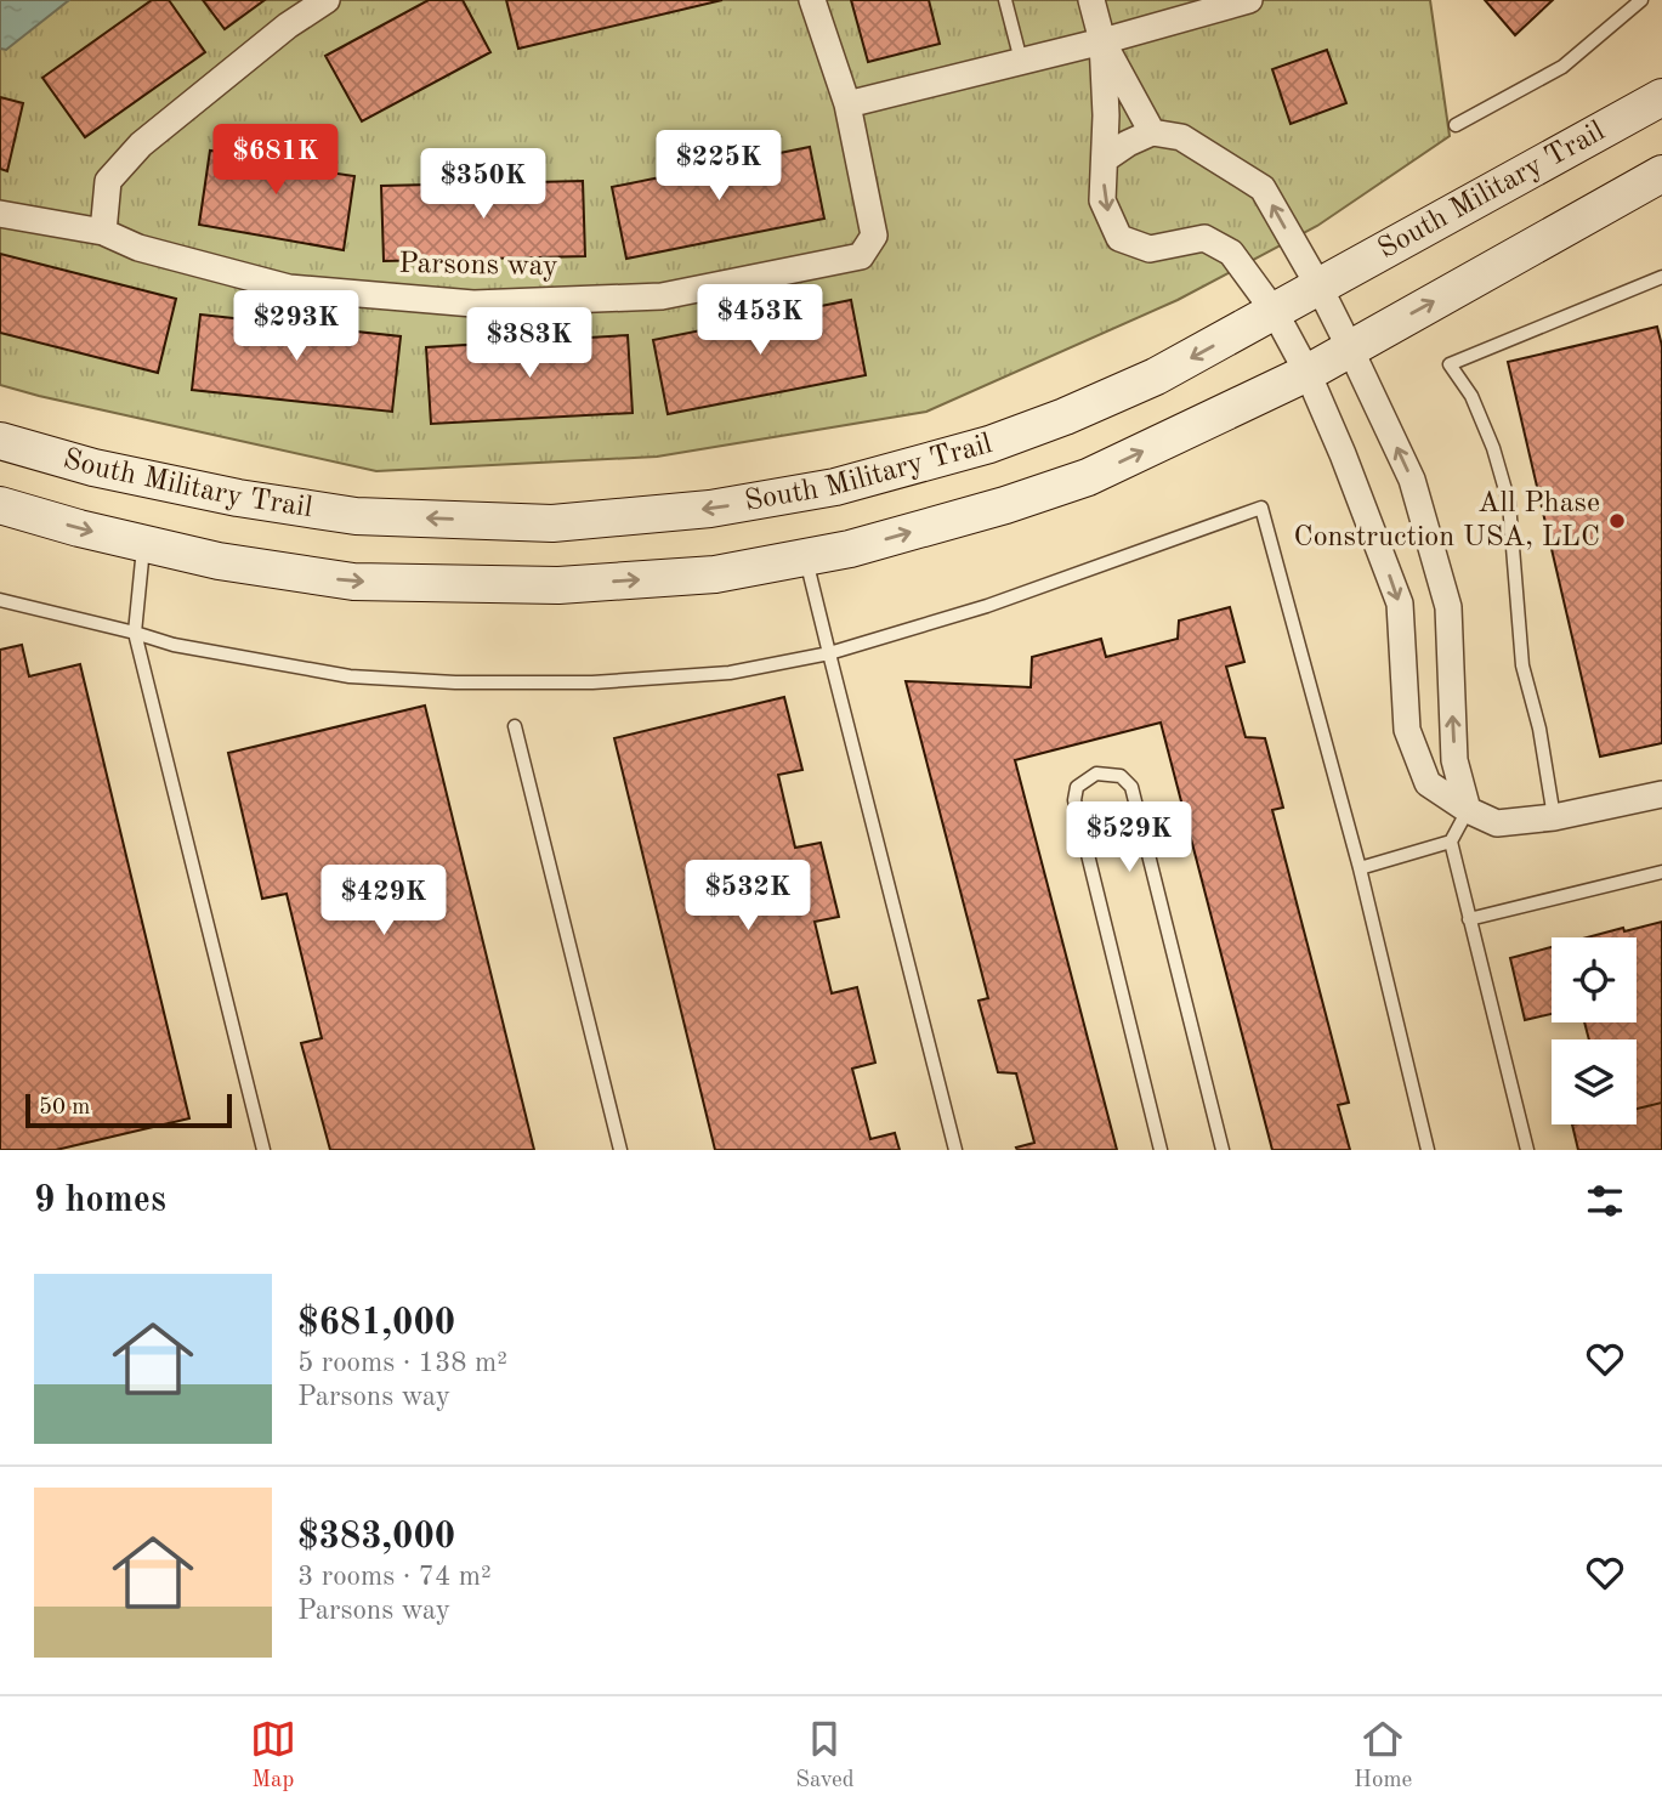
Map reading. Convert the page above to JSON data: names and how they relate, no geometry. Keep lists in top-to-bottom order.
{
  "streets": {
    "street": ["South Military Trail", "Parsons way"]
  },
  "places": ["All Phase Construction USA, LLC"],
  "scale_bar": "50 m",
  "page": {
    "price": [
      "$681K",
      "$225K",
      "$350K",
      "$453K",
      "$293K",
      "$383K",
      "$529K",
      "$532K",
      "$429K"
    ],
    "scale": "50 m",
    "heading": "9 homes",
    "list": [
      {
        "name": "$681,000",
        "note": "5 rooms · 138 m² · Parsons way"
      },
      {
        "name": "$383,000",
        "note": "3 rooms · 74 m² · Parsons way"
      }
    ],
    "tabs": ["Map", "Saved", "Home"]
  }
}
